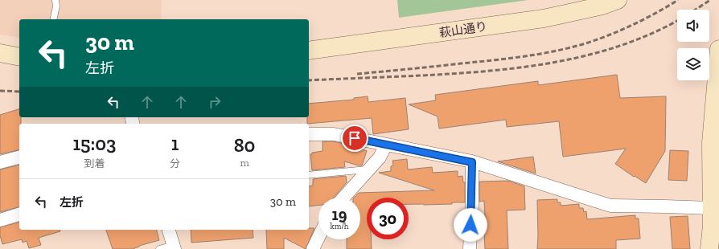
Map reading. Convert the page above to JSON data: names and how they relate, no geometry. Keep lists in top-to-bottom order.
{
  "streets": {
    "street": ["萩山通り"]
  },
  "page": {
    "turn": ["30 m", "左折"],
    "eta": [
      "15:03",
      "到着",
      "1",
      "分",
      "80",
      "m"
    ],
    "list": [
      {
        "name": "左折",
        "value": "30 m"
      }
    ],
    "speed": "19 km/h",
    "limit": "30"
  }
}
